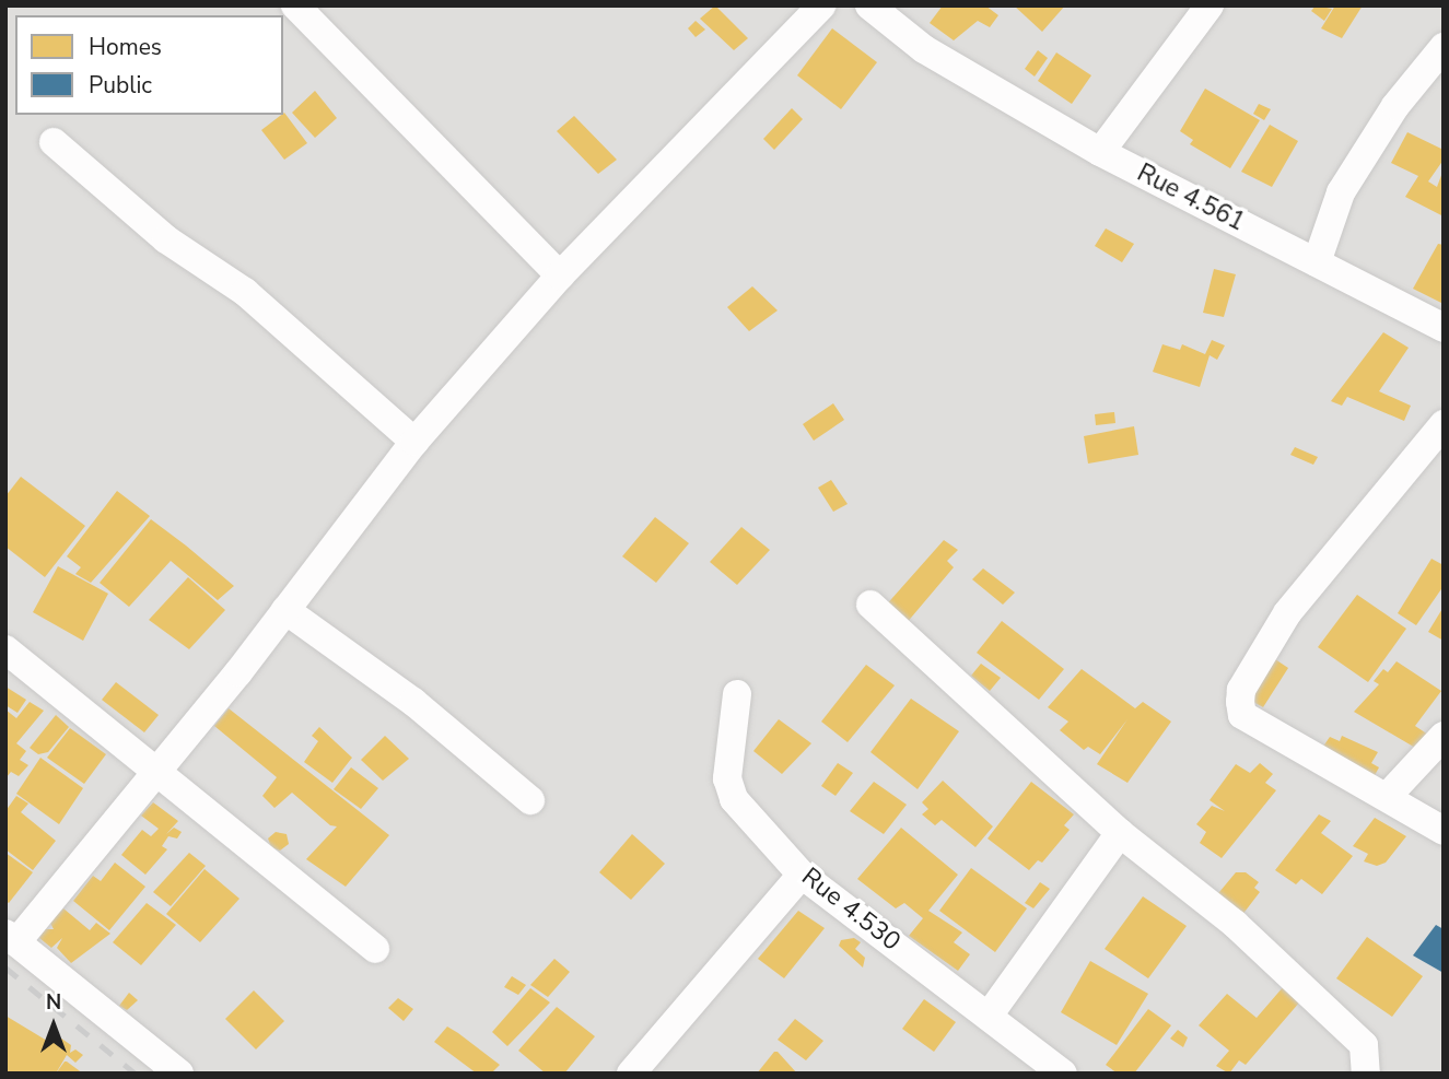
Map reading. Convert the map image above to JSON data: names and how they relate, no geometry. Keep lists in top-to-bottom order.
{
  "streets": {
    "street": ["Rue 4.561", "Rue 4.530"]
  },
  "legend": ["Homes", "Public"],
  "north": "top"
}
